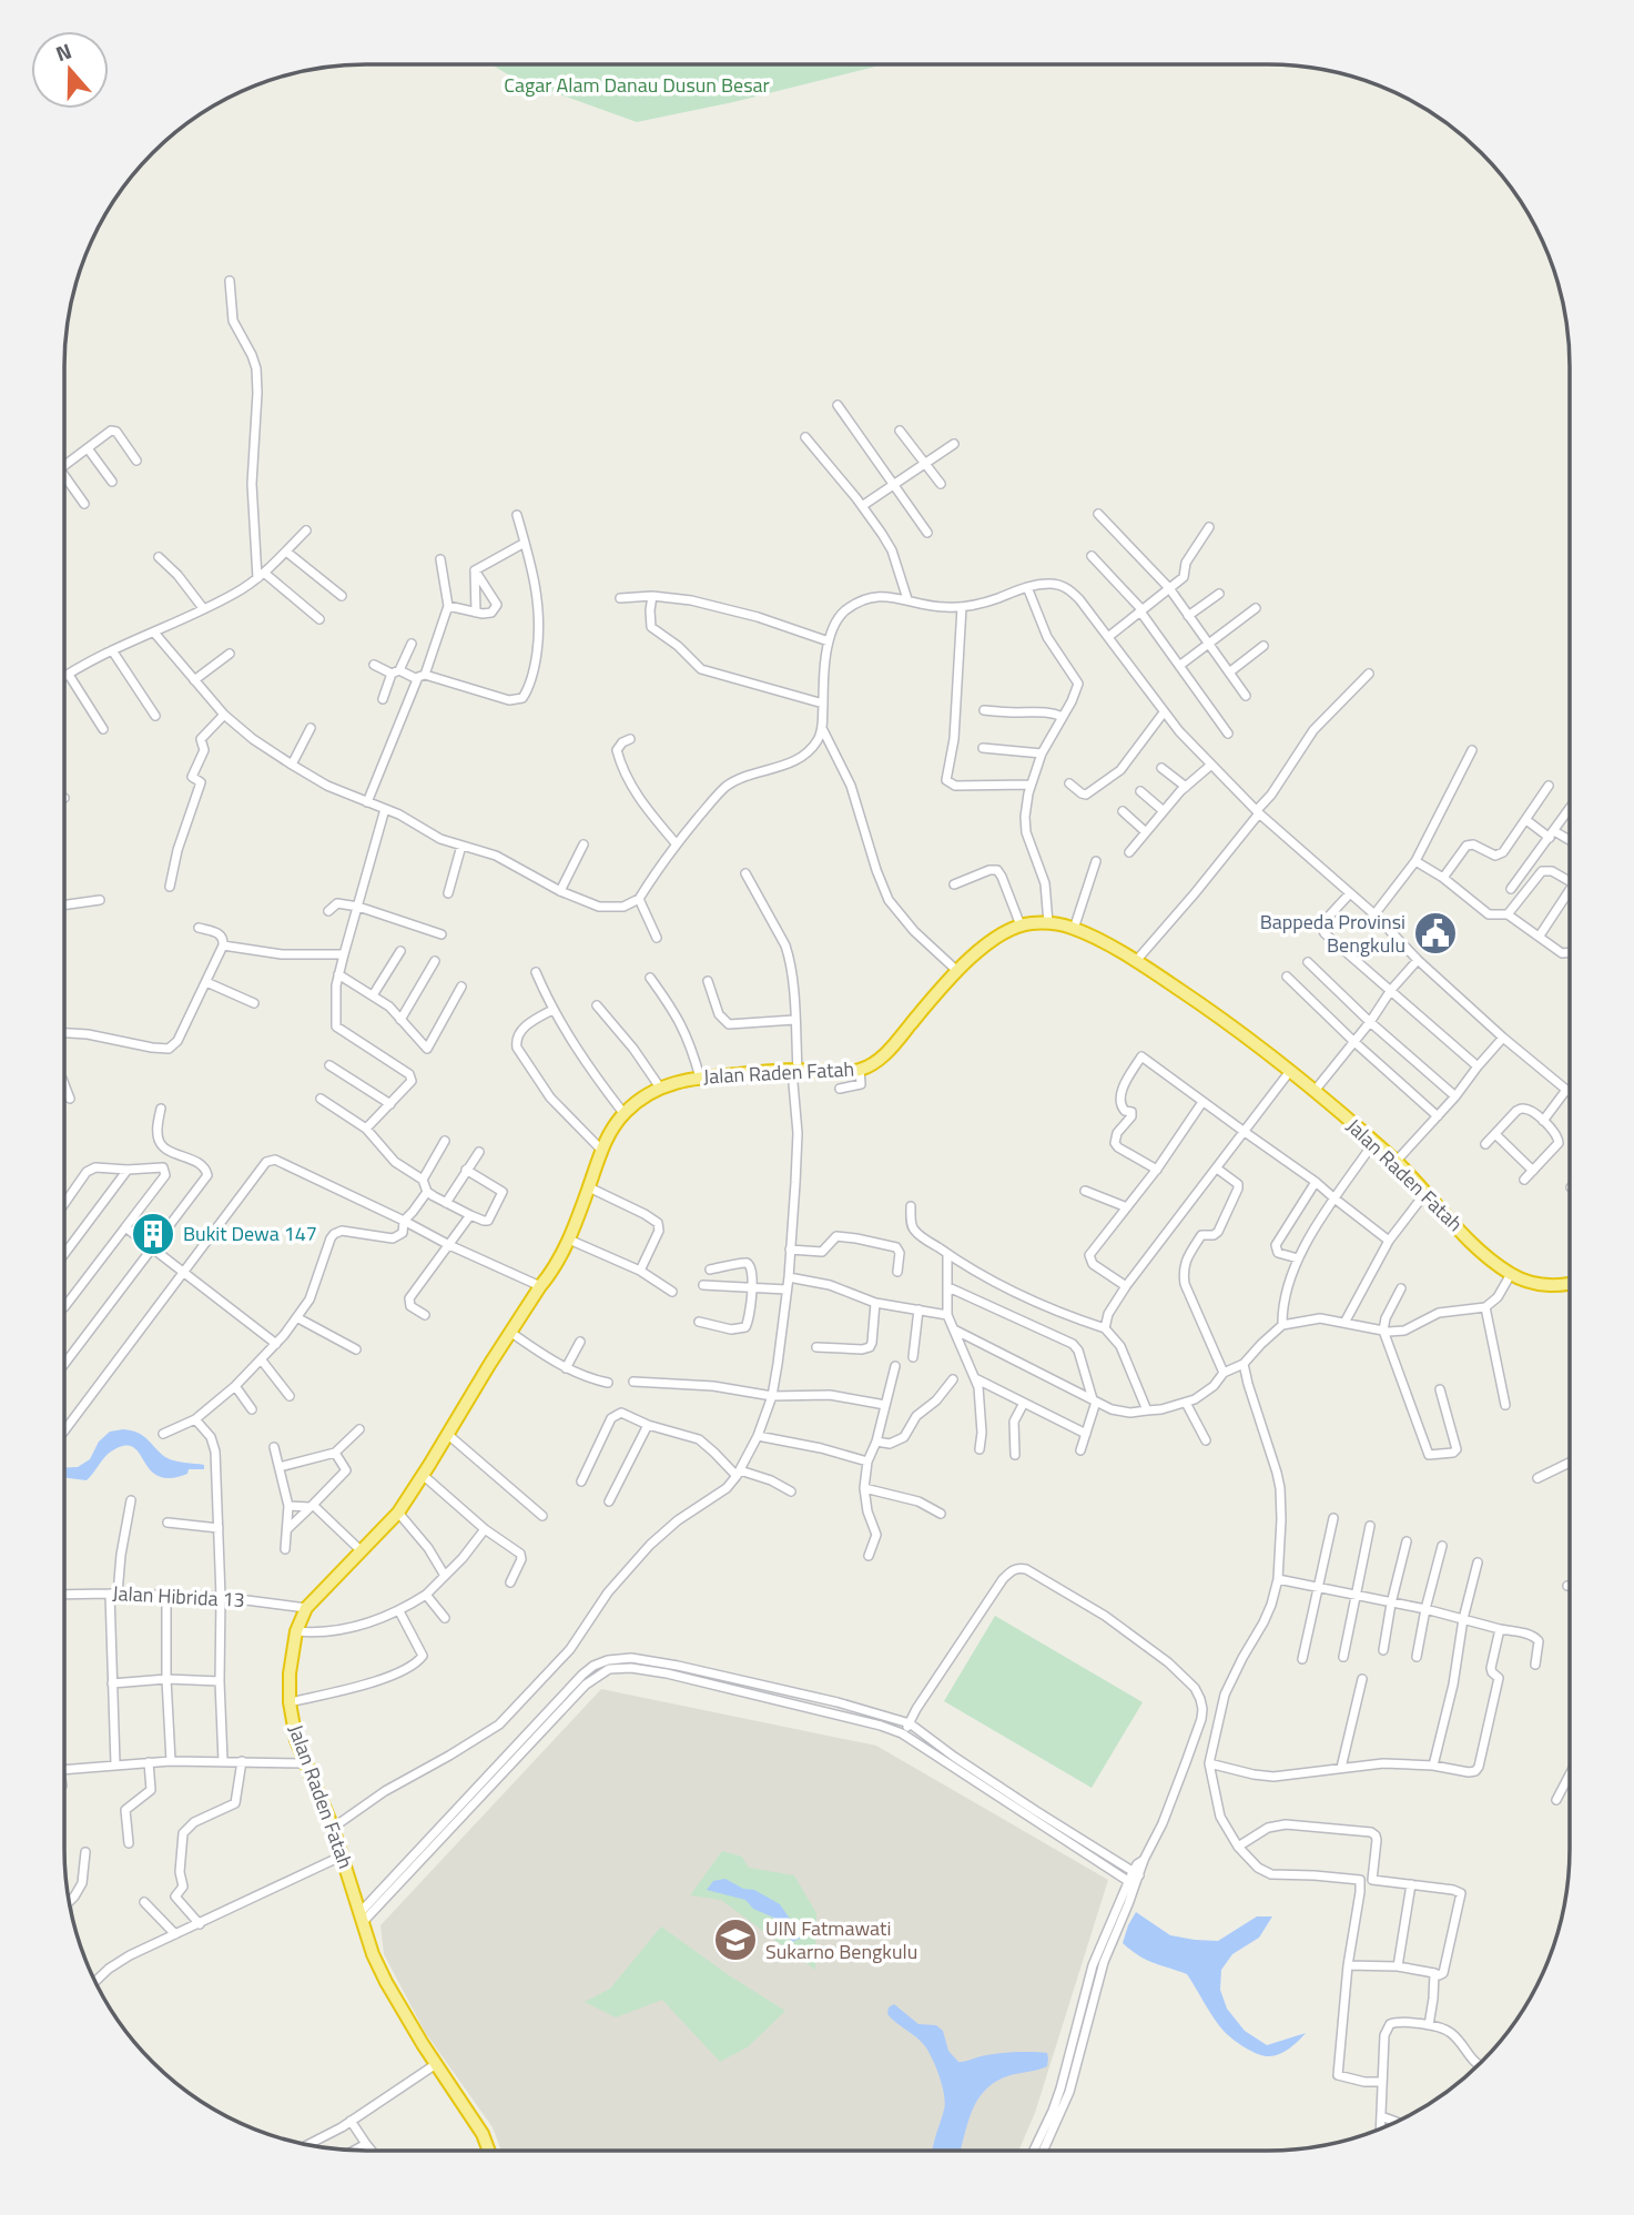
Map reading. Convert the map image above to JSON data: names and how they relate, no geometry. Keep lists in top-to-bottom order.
{
  "streets": {
    "highway": ["Jalan Raden Fatah"],
    "street": ["Jalan Hibrida 13"]
  },
  "crossings": [
    ["Jalan Raden Fatah", "Jalan Hibrida 13"]
  ],
  "parks": ["Cagar Alam Danau Dusun Besar"],
  "places": {
    "public building": ["Bappeda Provinsi Bengkulu"],
    "building": ["Bukit Dewa 147"],
    "school or university": ["UIN Fatmawati Sukarno Bengkulu"]
  },
  "north": "top"
}
